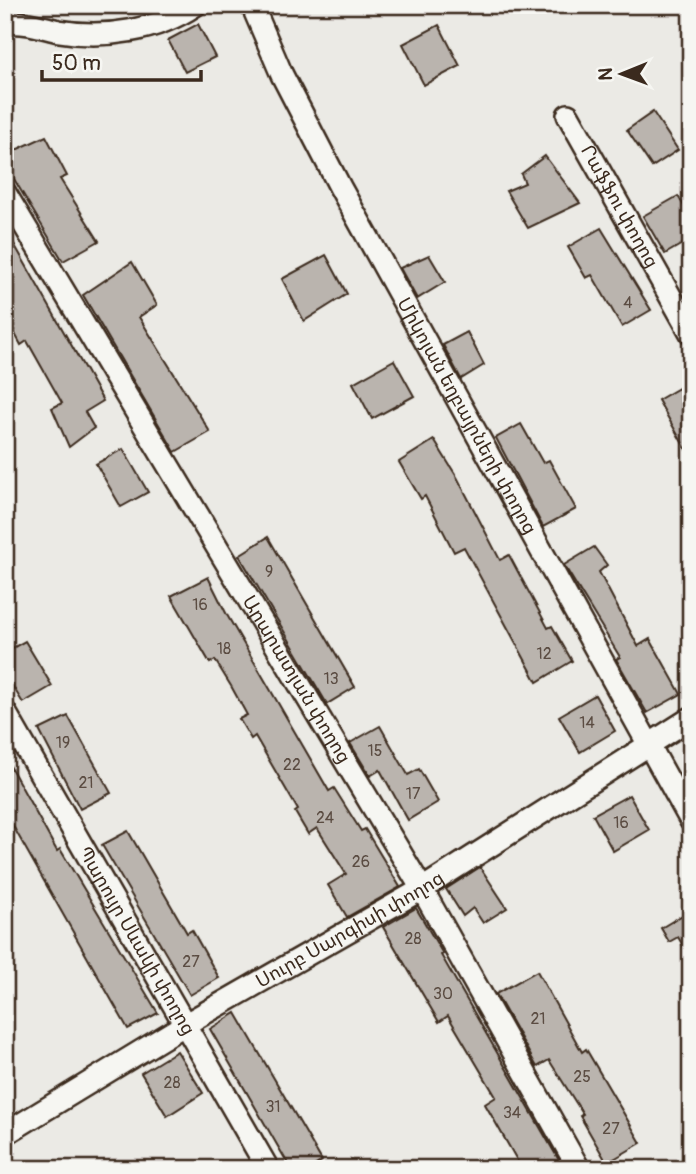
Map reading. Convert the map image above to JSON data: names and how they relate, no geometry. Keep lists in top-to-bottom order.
{
  "streets": {
    "street": [
      "Րաֆֆու փողոց",
      "Միկոյան եղբայրների փողոց",
      "Արարատյան փողոց",
      "Սուրբ Սարգիսի փողոց",
      "Պարույր Սևակի փողոց"
    ]
  },
  "crossings": [
    ["Միկոյան եղբայրների փողոց", "Սուրբ Սարգիսի փողոց"],
    ["Արարատյան փողոց", "Սուրբ Սարգիսի փողոց"],
    ["Սուրբ Սարգիսի փողոց", "Պարույր Սևակի փողոց"]
  ],
  "house_numbers": [
    "4",
    "9",
    "16",
    "18",
    "12",
    "13",
    "14",
    "19",
    "15",
    "22",
    "21",
    "17",
    "24",
    "16",
    "26",
    "28",
    "27",
    "30",
    "21",
    "25",
    "28",
    "31",
    "34",
    "27"
  ],
  "scale_bar": "50 m",
  "north": "left"
}
